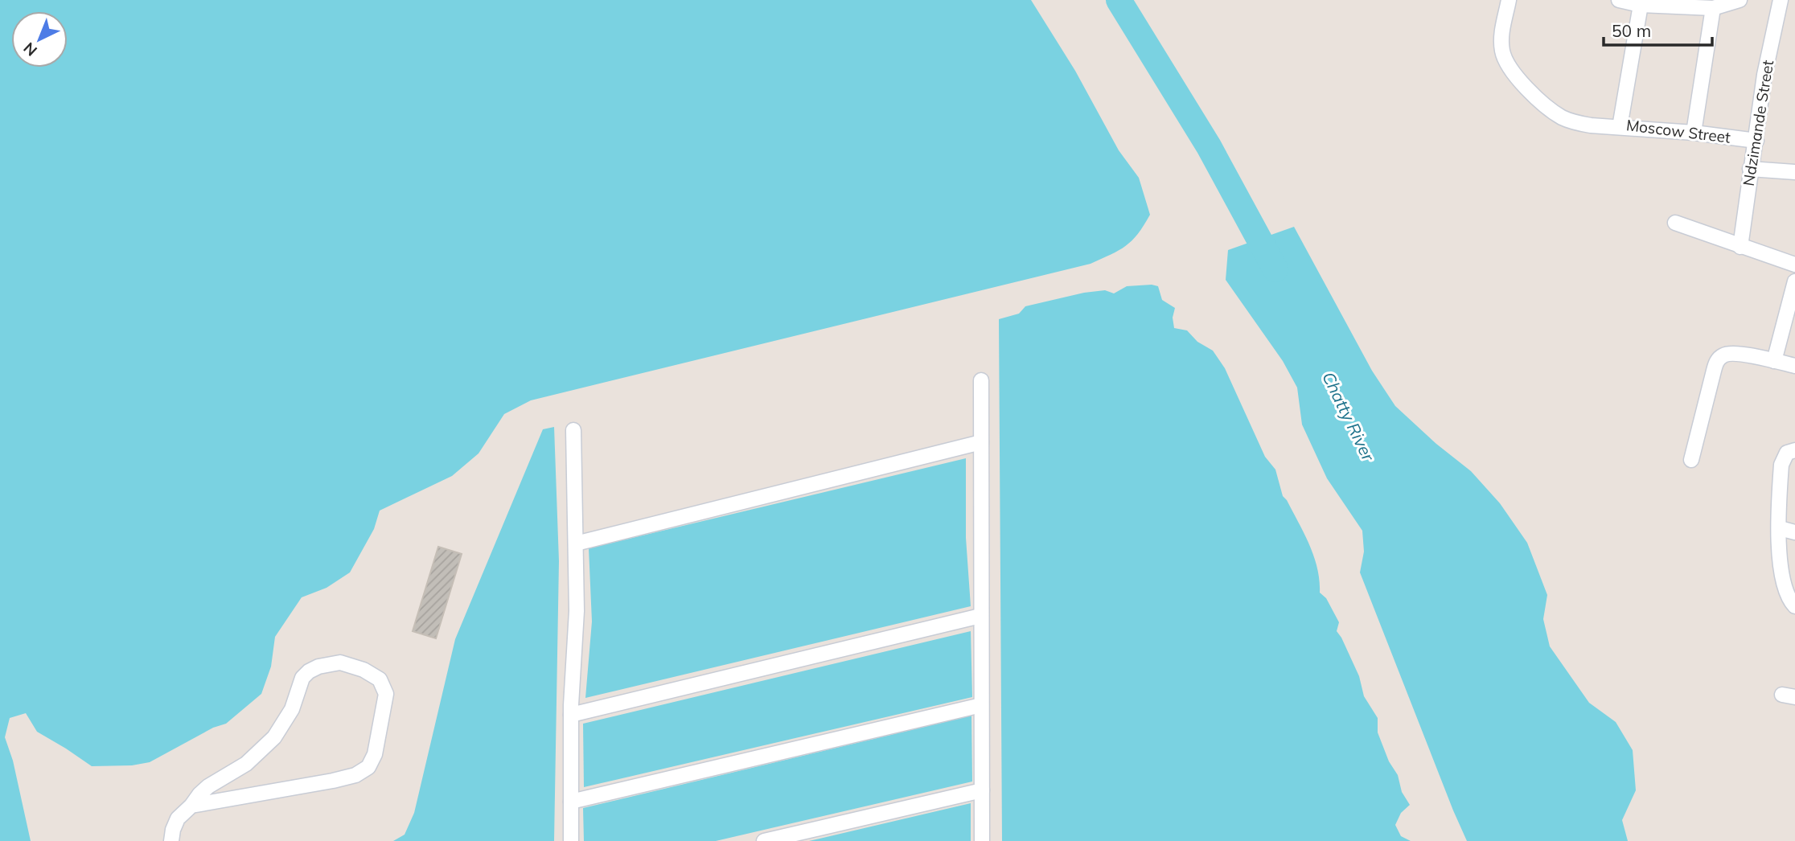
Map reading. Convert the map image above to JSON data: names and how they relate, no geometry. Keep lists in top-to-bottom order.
{
  "streets": {
    "street": ["Ndzimande Street", "Moscow Street"]
  },
  "crossings": [
    ["Ndzimande Street", "Moscow Street"]
  ],
  "water": ["Chatty River"],
  "scale_bar": "50 m",
  "north": "bottom left"
}
